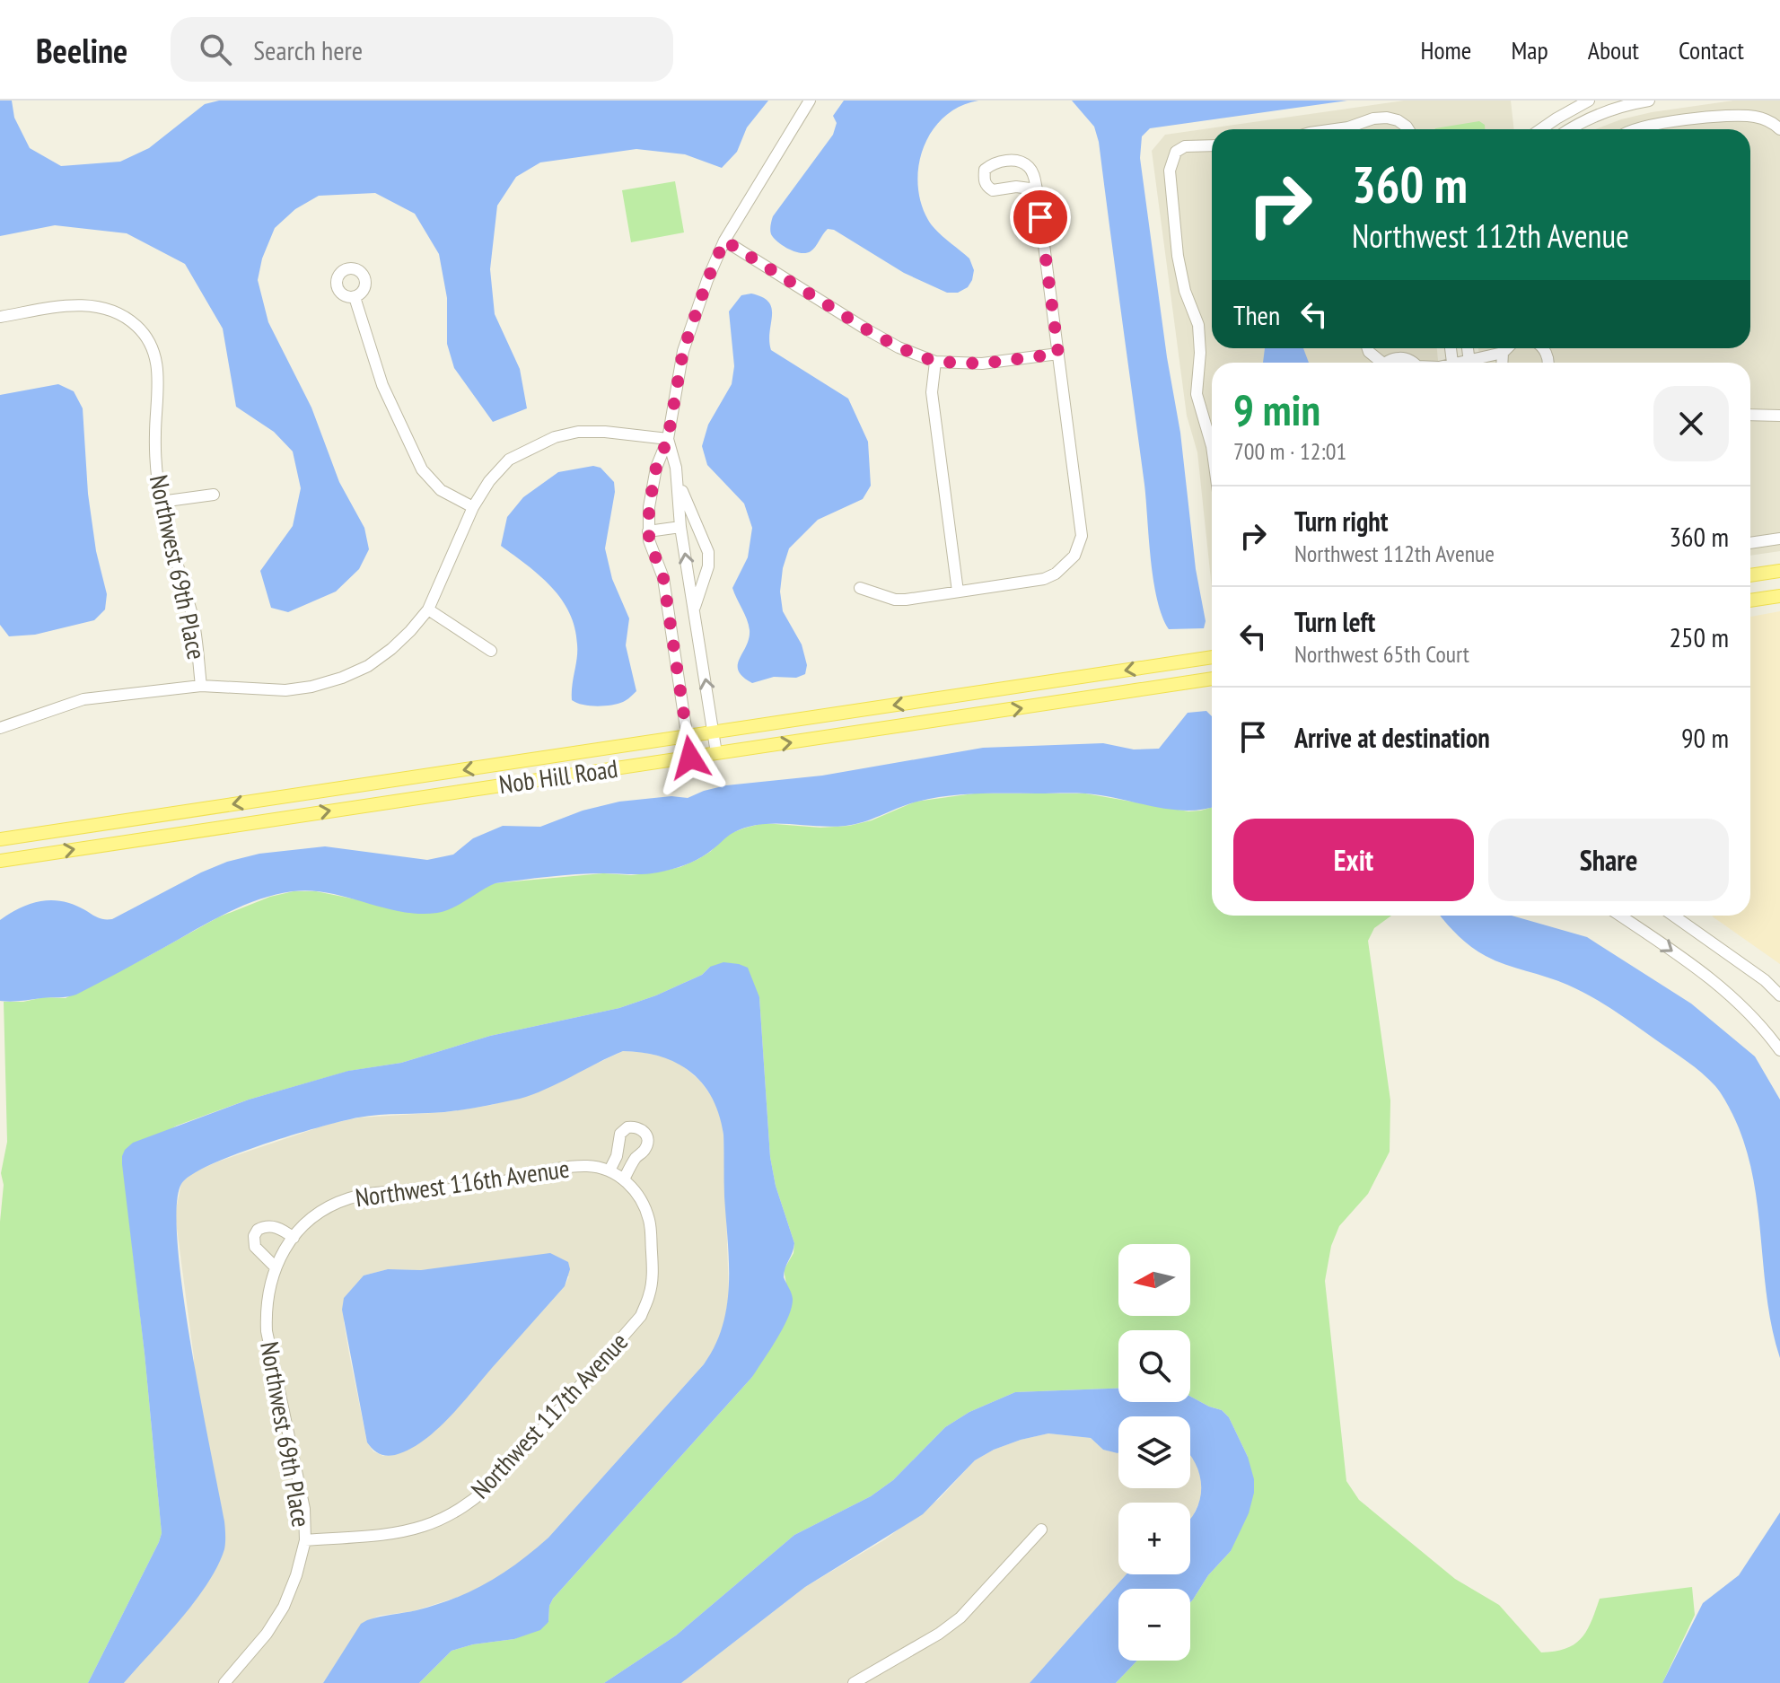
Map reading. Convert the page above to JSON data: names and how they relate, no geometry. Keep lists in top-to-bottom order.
{
  "streets": {
    "main road": ["Nob Hill Road"],
    "street": ["Northwest 69th Place", "Northwest 116th Avenue", "Northwest 117th Avenue"]
  },
  "crossings": [
    ["Northwest 69th Place", "Northwest 116th Avenue"],
    ["Northwest 69th Place", "Northwest 117th Avenue"],
    ["Northwest 116th Avenue", "Northwest 117th Avenue"]
  ],
  "north": "left",
  "page": {
    "header": "Beeline",
    "search": "Search here",
    "nav": [
      "Home",
      "Map",
      "About",
      "Contact"
    ],
    "turn": ["360 m", "Northwest 112th Avenue"],
    "then": "Then",
    "heading": ["9 min", "700 m · 12:01"],
    "list": [
      {
        "name": "Turn right",
        "note": "Northwest 112th Avenue",
        "value": "360 m"
      },
      {
        "name": "Turn left",
        "note": "Northwest 65th Court",
        "value": "250 m"
      },
      {
        "name": "Arrive at destination",
        "value": "90 m"
      }
    ],
    "buttons": ["Exit", "Share"],
    "map_buttons": ["+", "−"]
  }
}
